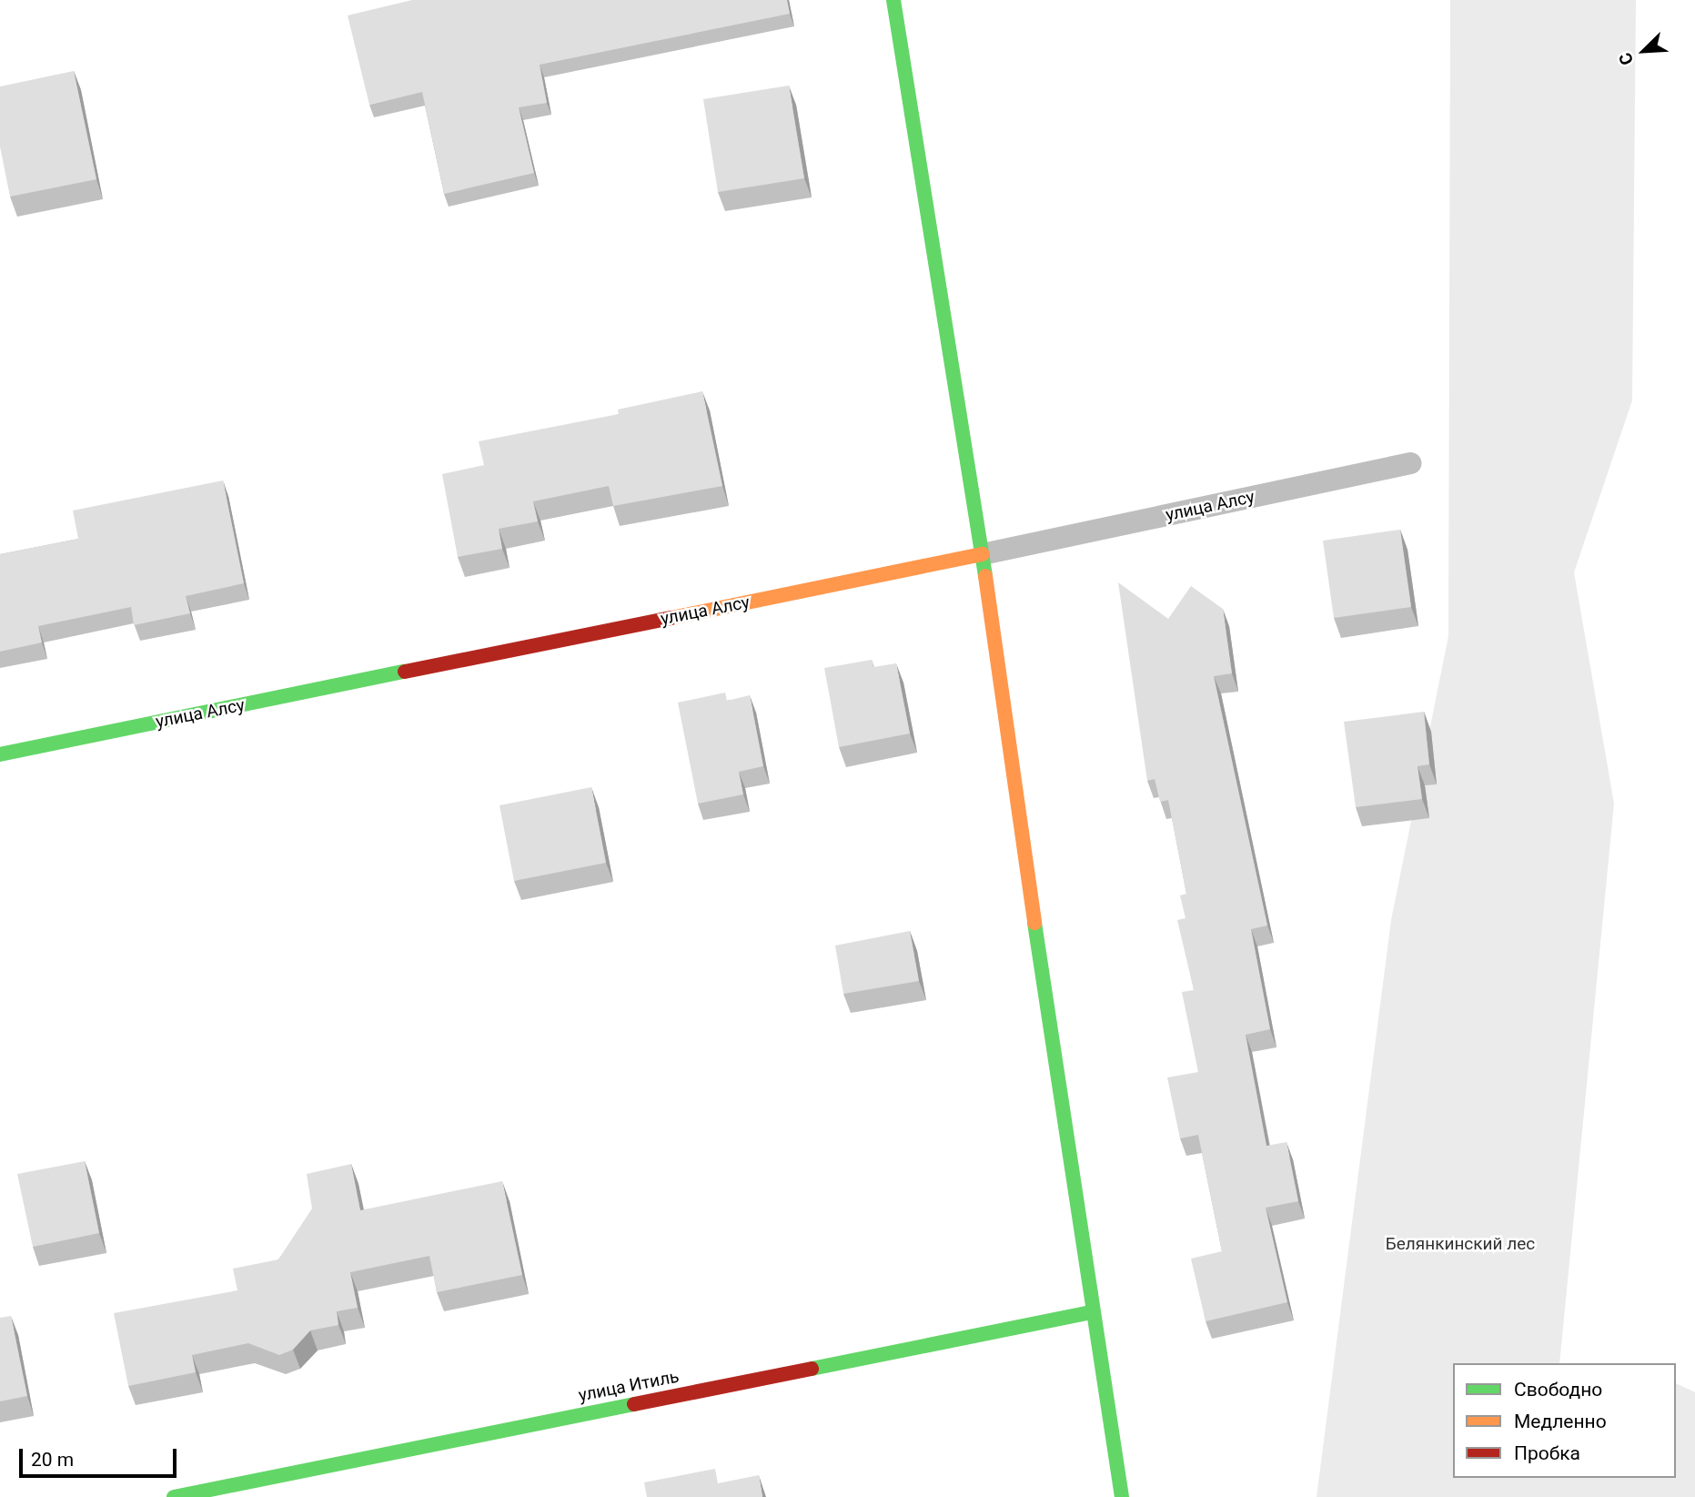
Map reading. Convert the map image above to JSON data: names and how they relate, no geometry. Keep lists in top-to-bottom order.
{
  "streets": {
    "street": ["улица Алсу", "улица Итиль"]
  },
  "parks": ["Белянкинский лес"],
  "legend": ["Свободно", "Медленно", "Пробка"],
  "scale_bar": "20 m",
  "north": "bottom left"
}
